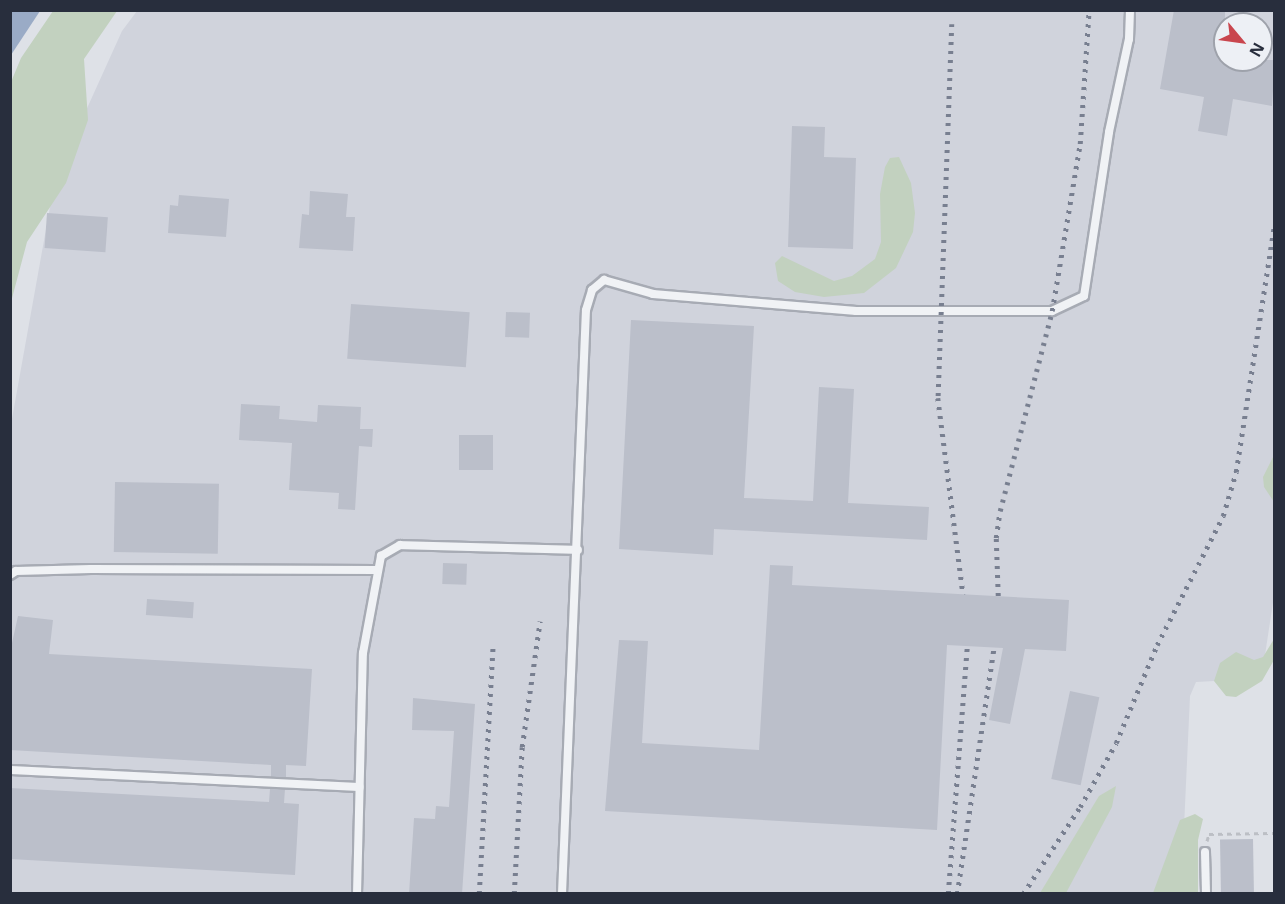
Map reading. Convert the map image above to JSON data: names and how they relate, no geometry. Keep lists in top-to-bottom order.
{
  "north": "bottom right"
}
